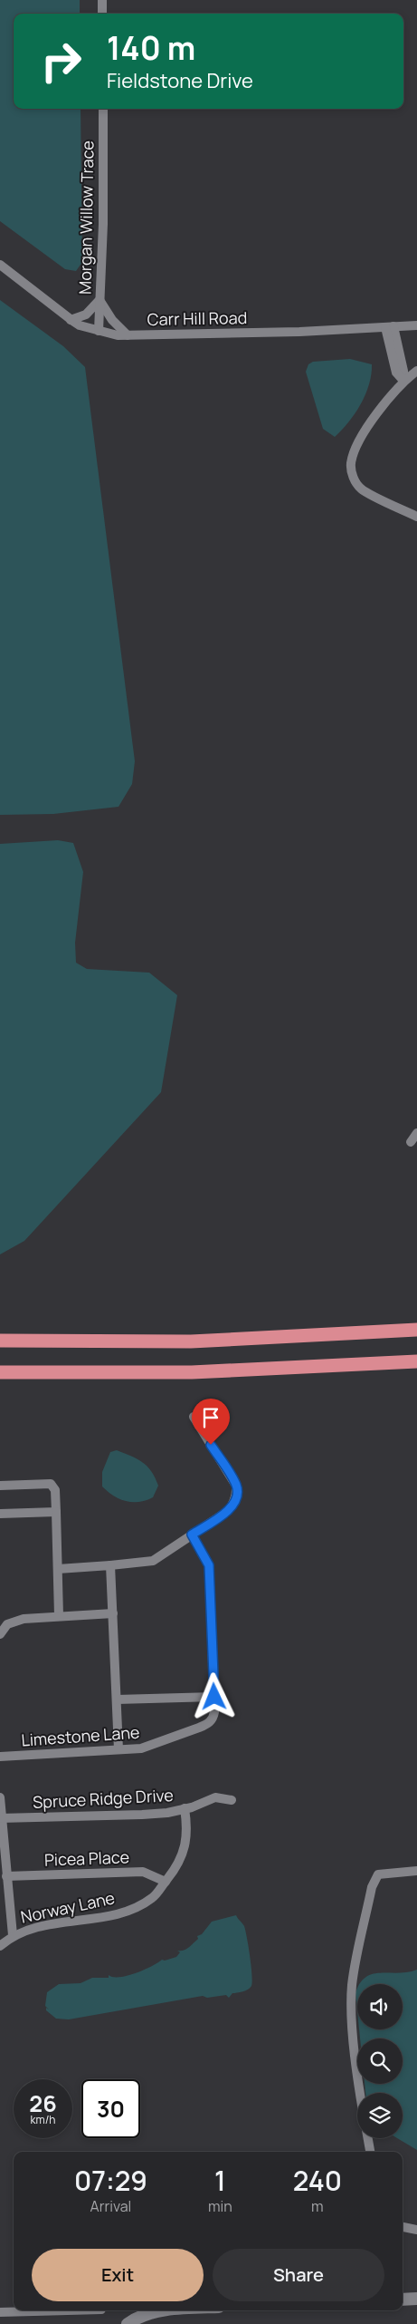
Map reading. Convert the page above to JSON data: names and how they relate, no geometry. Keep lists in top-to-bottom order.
{
  "streets": {
    "street": [
      "Morgan Willow Trace",
      "Carr Hill Road",
      "Limestone Lane",
      "Spruce Ridge Drive",
      "Picea Place",
      "Norway Lane"
    ]
  },
  "crossings": [
    ["Morgan Willow Trace", "Carr Hill Road"],
    ["Spruce Ridge Drive", "Norway Lane"],
    ["Picea Place", "Norway Lane"]
  ],
  "page": {
    "turn": ["140 m", "Fieldstone Drive"],
    "speed": "26 km/h",
    "limit": "30",
    "eta": [
      "07:29",
      "Arrival",
      "1",
      "min",
      "240",
      "m"
    ],
    "buttons": ["Exit", "Share"]
  }
}
